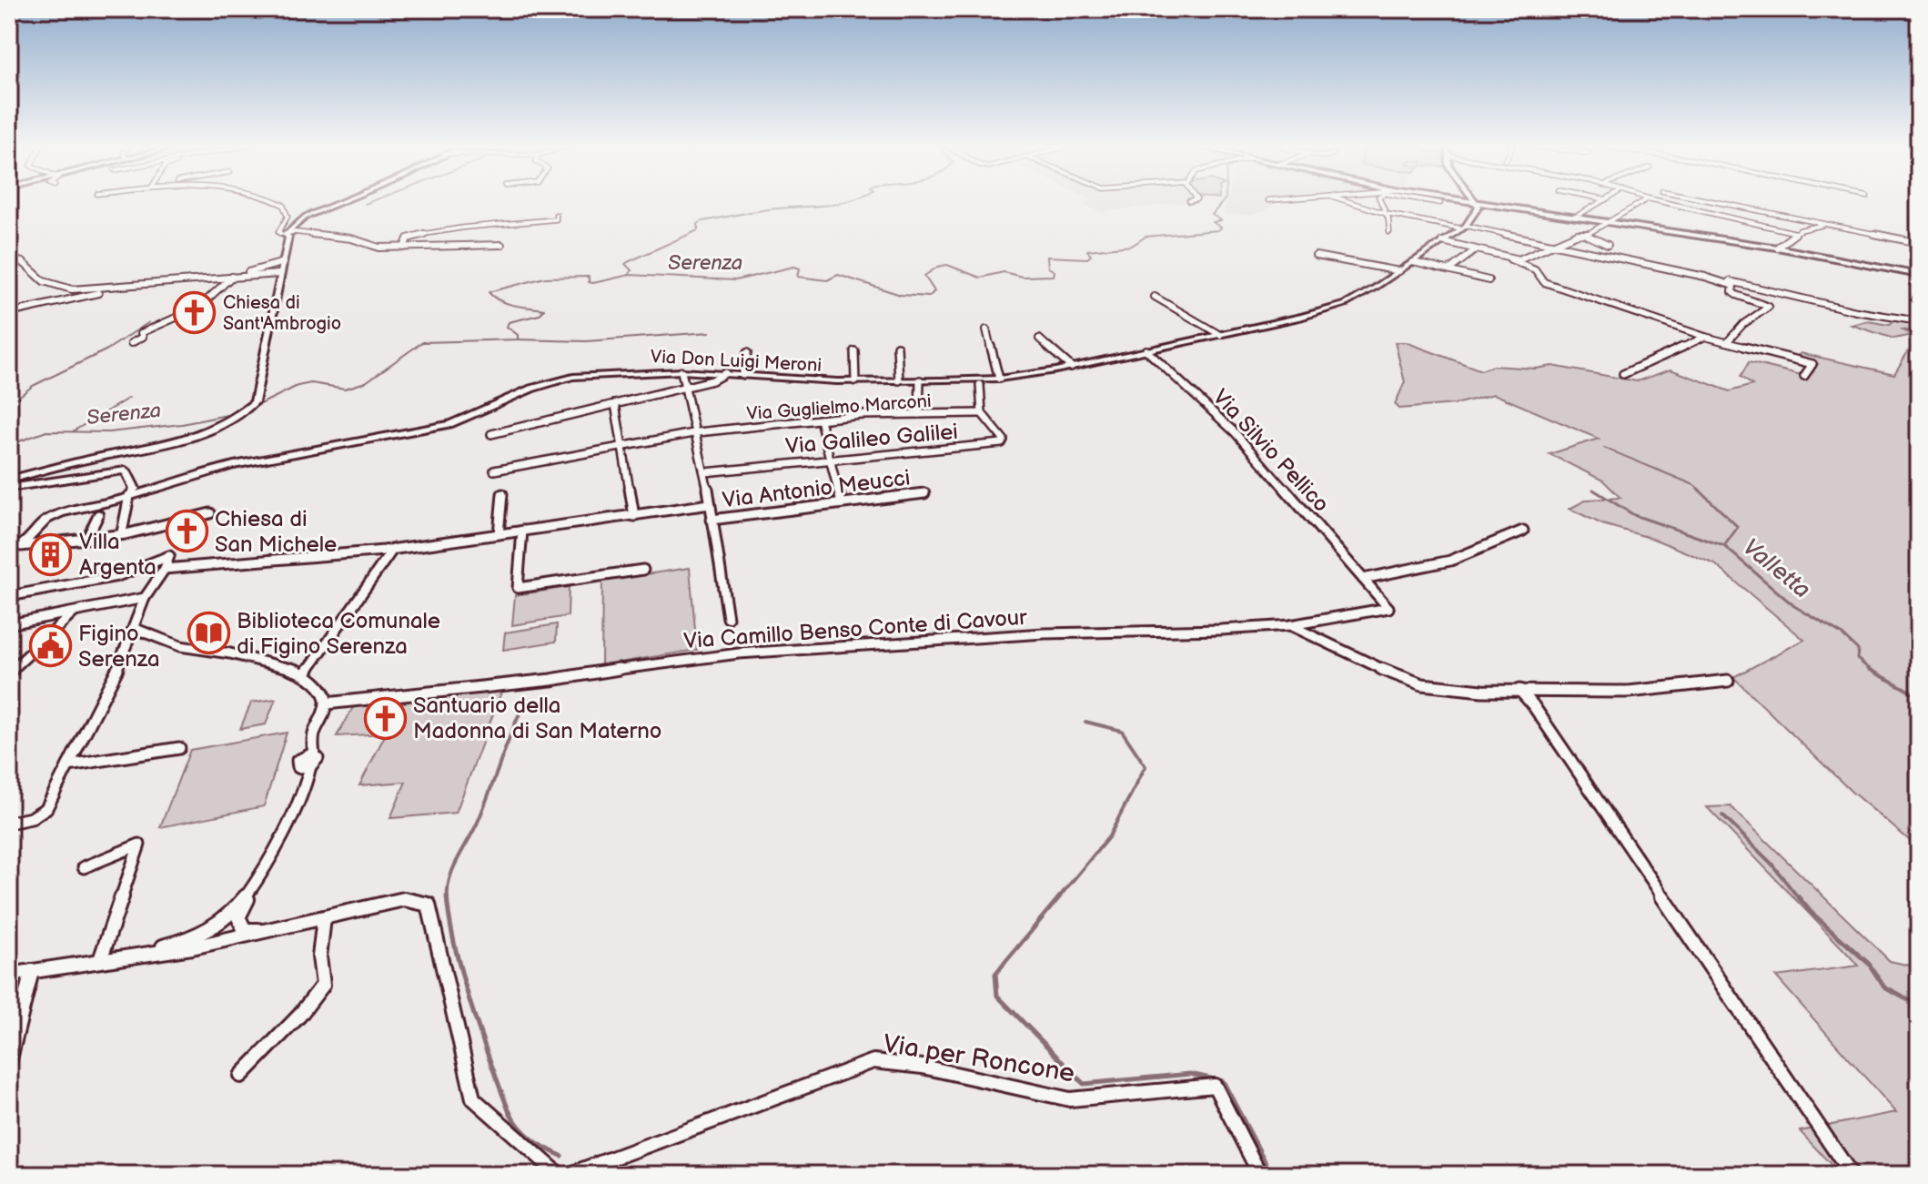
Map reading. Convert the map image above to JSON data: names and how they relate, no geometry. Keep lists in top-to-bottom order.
{
  "streets": {
    "street": [
      "Via Don Luigi Meroni",
      "Via Guglielmo Marconi",
      "Via Galileo Galilei",
      "Via Silvio Pellico",
      "Via Antonio Meucci",
      "Via Camillo Benso Conte di Cavour",
      "Via per Roncone"
    ]
  },
  "crossings": [
    ["Via Don Luigi Meroni", "Via Silvio Pellico"],
    ["Via Guglielmo Marconi", "Via Galileo Galilei"],
    ["Via Silvio Pellico", "Via Camillo Benso Conte di Cavour"]
  ],
  "water": ["Serenza", "Valletta"],
  "places": {
    "church": ["Chiesa di Sant'Ambrogio", "Chiesa di San Michele", "Santuario della Madonna di San Materno"],
    "building": ["Villa Argenta"],
    "library": ["Biblioteca Comunale di Figino Serenza"],
    "public building": ["Figino Serenza"]
  }
}
